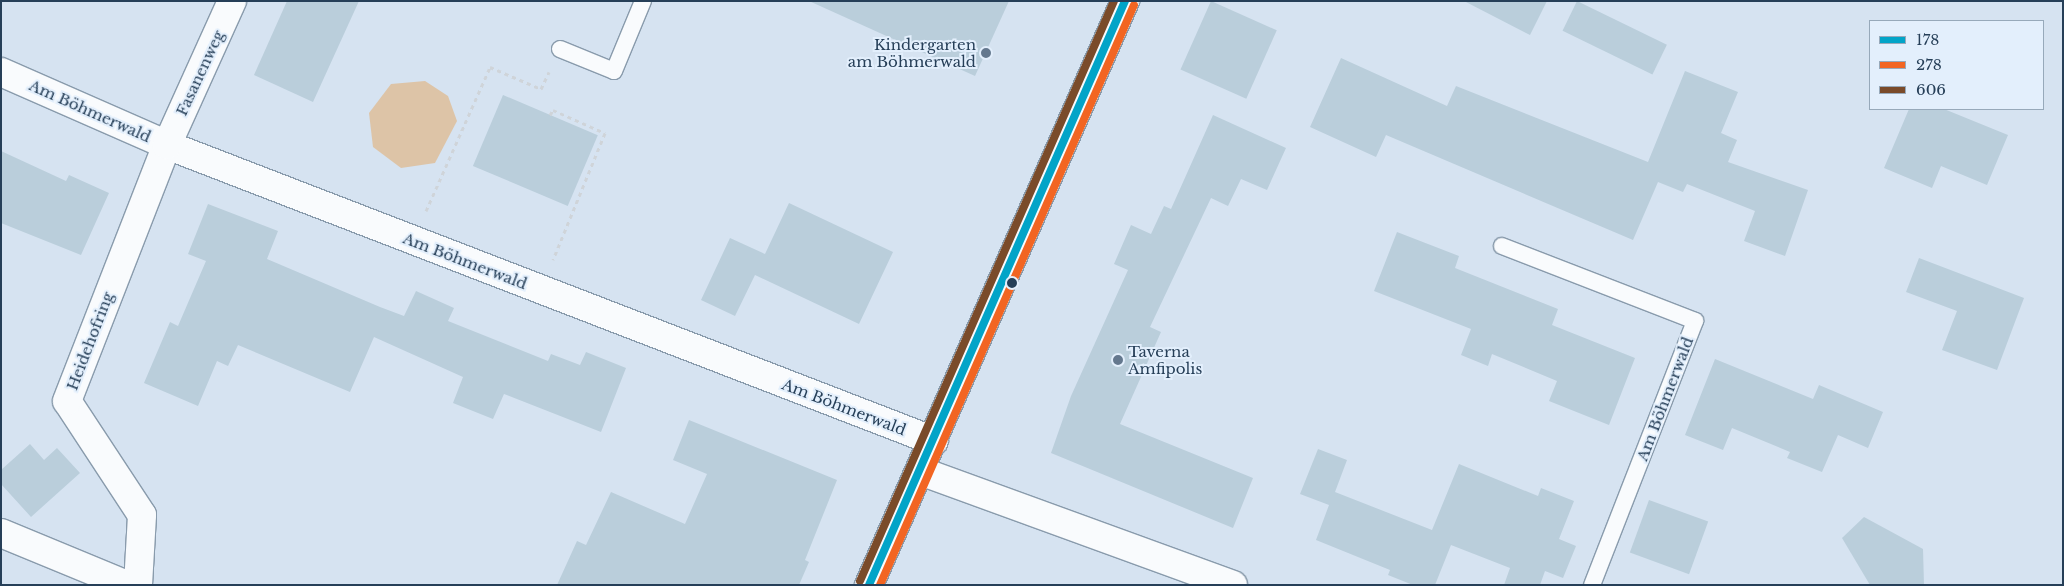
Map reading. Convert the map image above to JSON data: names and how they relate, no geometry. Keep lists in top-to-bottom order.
{
  "streets": {
    "street": ["Fasanenweg", "Am Böhmerwald", "Heidehofring"]
  },
  "crossings": [
    ["Fasanenweg", "Am Böhmerwald"],
    ["Fasanenweg", "Heidehofring"],
    ["Am Böhmerwald", "Heidehofring"]
  ],
  "places": ["Kindergarten am Böhmerwald", "Taverna Amfipolis"],
  "lines": ["transit line 178", "transit line 606", "transit line 278"],
  "legend": ["178", "278", "606"]
}
